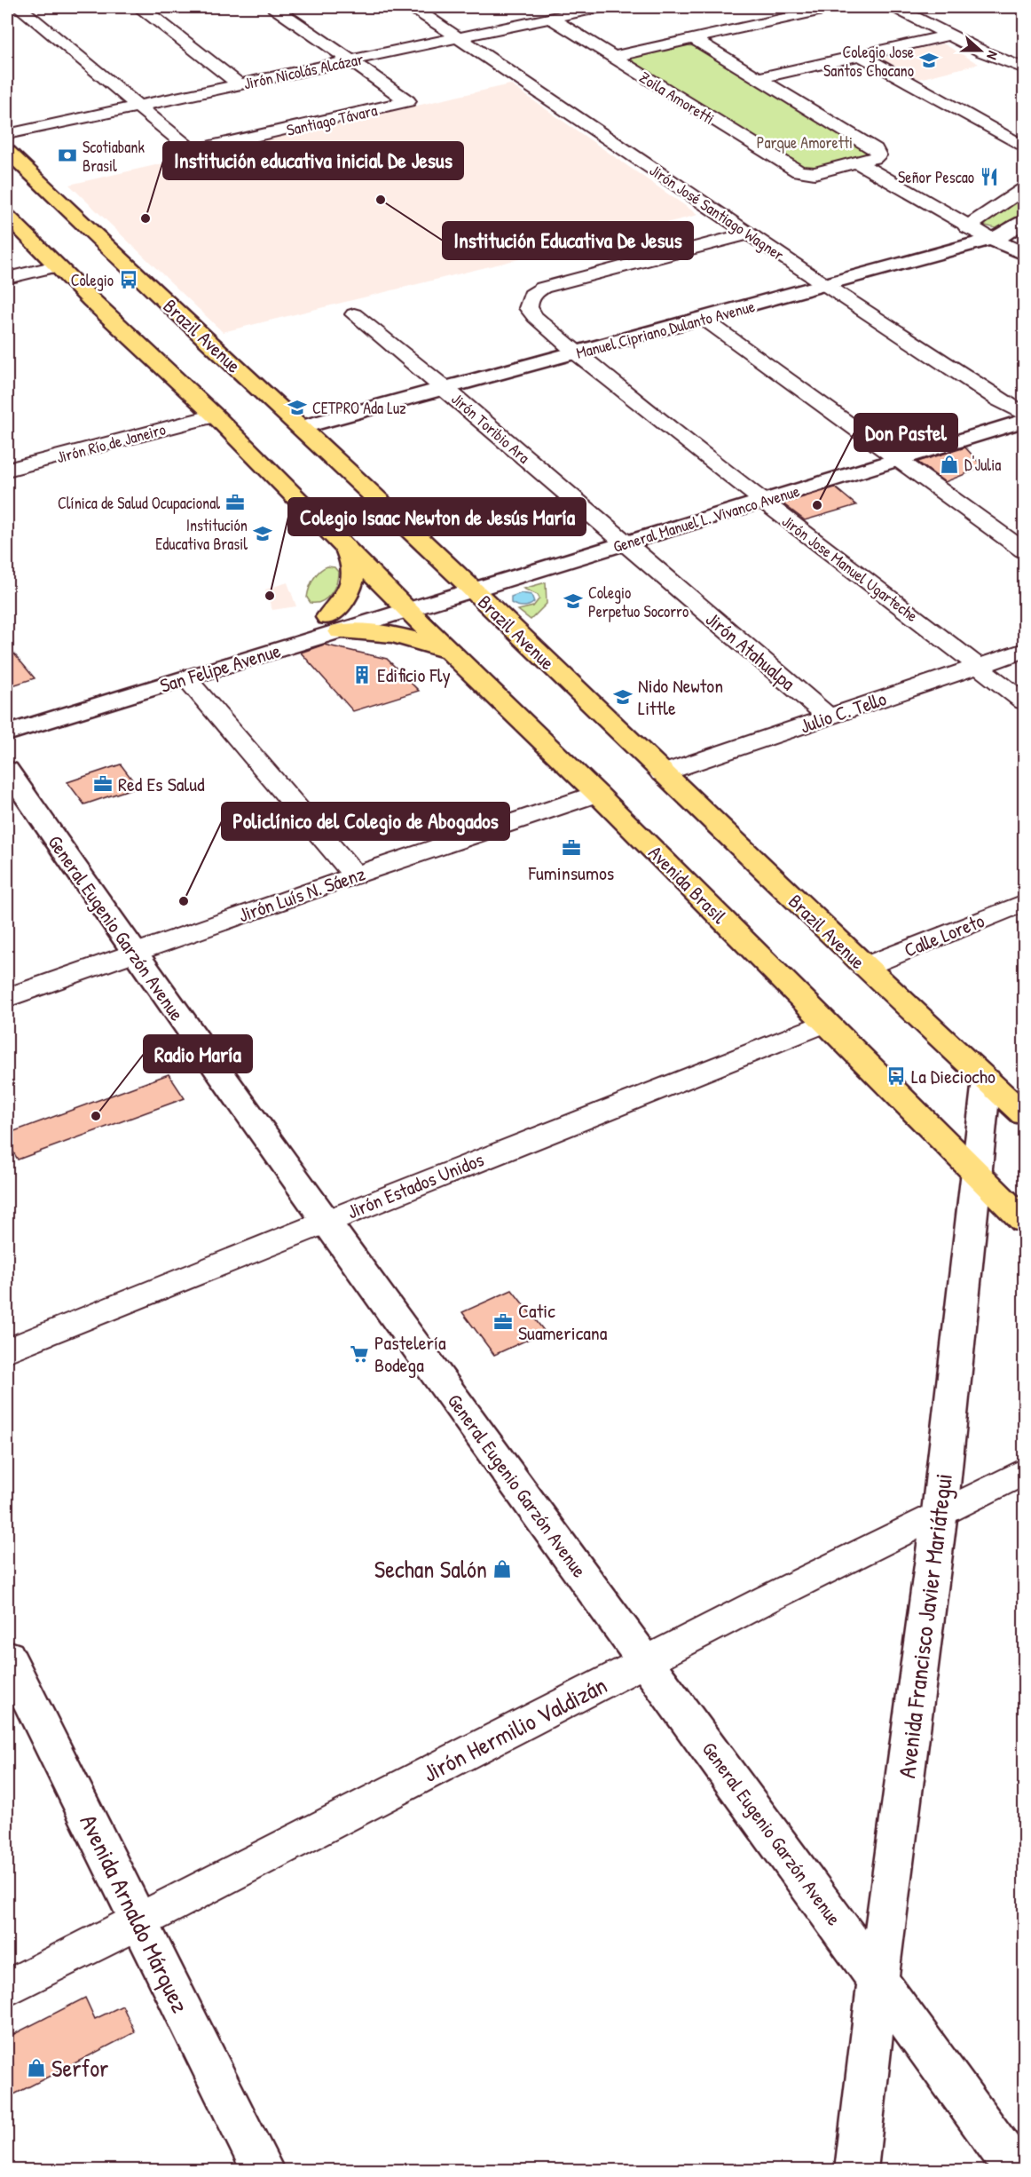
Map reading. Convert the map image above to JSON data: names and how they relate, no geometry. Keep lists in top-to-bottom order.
{
  "streets": {
    "main road": ["Brazil Avenue", "Avenida Brasil"],
    "street": [
      "Jirón Nicolás Alcázar",
      "Zoila Amoretti",
      "Santiago Távara",
      "Jirón José Santiago Wagner",
      "Manuel Cipriano Dulanto Avenue",
      "Jirón Toribio Ara",
      "Jirón Río de Janeiro",
      "General Manuel L. Vivanco Avenue",
      "Jirón Jose Manuel Ugarteche",
      "Jirón Atahualpa",
      "San Felipe Avenue",
      "Julio C. Tello",
      "Jirón Luís N. Sáenz",
      "General Eugenio Garzón Avenue",
      "Calle Loreto",
      "Jirón Estados Unidos",
      "Avenida Francisco Javier Mariátegui",
      "Jirón Hermilio Valdizán",
      "Avenida Arnaldo Márquez"
    ]
  },
  "crossings": [
    ["Jirón Nicolás Alcázar", "Zoila Amoretti"],
    ["Jirón Nicolás Alcázar", "Santiago Távara"],
    ["Jirón Nicolás Alcázar", "Jirón José Santiago Wagner"],
    ["Jirón José Santiago Wagner", "Manuel Cipriano Dulanto Avenue"],
    ["Jirón José Santiago Wagner", "General Manuel L. Vivanco Avenue"],
    ["Jirón José Santiago Wagner", "Jirón Jose Manuel Ugarteche"],
    ["Manuel Cipriano Dulanto Avenue", "Brazil Avenue"],
    ["Manuel Cipriano Dulanto Avenue", "Jirón Toribio Ara"],
    ["Manuel Cipriano Dulanto Avenue", "Jirón Jose Manuel Ugarteche"],
    ["Brazil Avenue", "General Manuel L. Vivanco Avenue"],
    ["Brazil Avenue", "Julio C. Tello"],
    ["Brazil Avenue", "Calle Loreto"],
    ["Brazil Avenue", "Avenida Francisco Javier Mariátegui"],
    ["Jirón Toribio Ara", "General Manuel L. Vivanco Avenue"],
    ["Jirón Toribio Ara", "Jirón Atahualpa"],
    ["General Manuel L. Vivanco Avenue", "Jirón Jose Manuel Ugarteche"],
    ["General Manuel L. Vivanco Avenue", "Jirón Atahualpa"],
    ["General Manuel L. Vivanco Avenue", "San Felipe Avenue"],
    ["General Manuel L. Vivanco Avenue", "Avenida Brasil"],
    ["Jirón Jose Manuel Ugarteche", "Julio C. Tello"],
    ["Jirón Atahualpa", "Julio C. Tello"],
    ["San Felipe Avenue", "Avenida Brasil"],
    ["Avenida Brasil", "Jirón Luís N. Sáenz"],
    ["Avenida Brasil", "Jirón Estados Unidos"],
    ["Avenida Brasil", "Avenida Francisco Javier Mariátegui"],
    ["Jirón Luís N. Sáenz", "General Eugenio Garzón Avenue"],
    ["General Eugenio Garzón Avenue", "Jirón Estados Unidos"],
    ["General Eugenio Garzón Avenue", "Avenida Francisco Javier Mariátegui"],
    ["General Eugenio Garzón Avenue", "Jirón Hermilio Valdizán"],
    ["Avenida Francisco Javier Mariátegui", "Jirón Hermilio Valdizán"],
    ["Jirón Hermilio Valdizán", "Avenida Arnaldo Márquez"]
  ],
  "parks": ["Parque Amoretti"],
  "places": {
    "school or university": [
      "Colegio Jose Santos Chocano",
      "CETPRO Ada Luz",
      "Institución Educativa Brasil",
      "Colegio Perpetuo Socorro",
      "Nido Newton Little"
    ],
    "bank": ["Scotiabank Brasil"],
    "restaurant": ["Señor Pescao"],
    "other": [
      "Institución Educativa De Jesus",
      "Institución educativa inicial De Jesus",
      "Don Pastel",
      "Colegio Isaac Newton de Jesús María",
      "Policlínico del Colegio de Abogados",
      "Radio María"
    ],
    "bus stop": ["Colegio", "La Dieciocho"],
    "shop": ["D'Julia", "Sechan Salón", "Serfor"],
    "office": [
      "Clínica de Salud Ocupacional",
      "Red Es Salud",
      "Fuminsumos",
      "Catic Suamericana"
    ],
    "building": ["Edificio Fly"],
    "supermarket": ["Pastelería Bodega"]
  },
  "north": "right"
}
